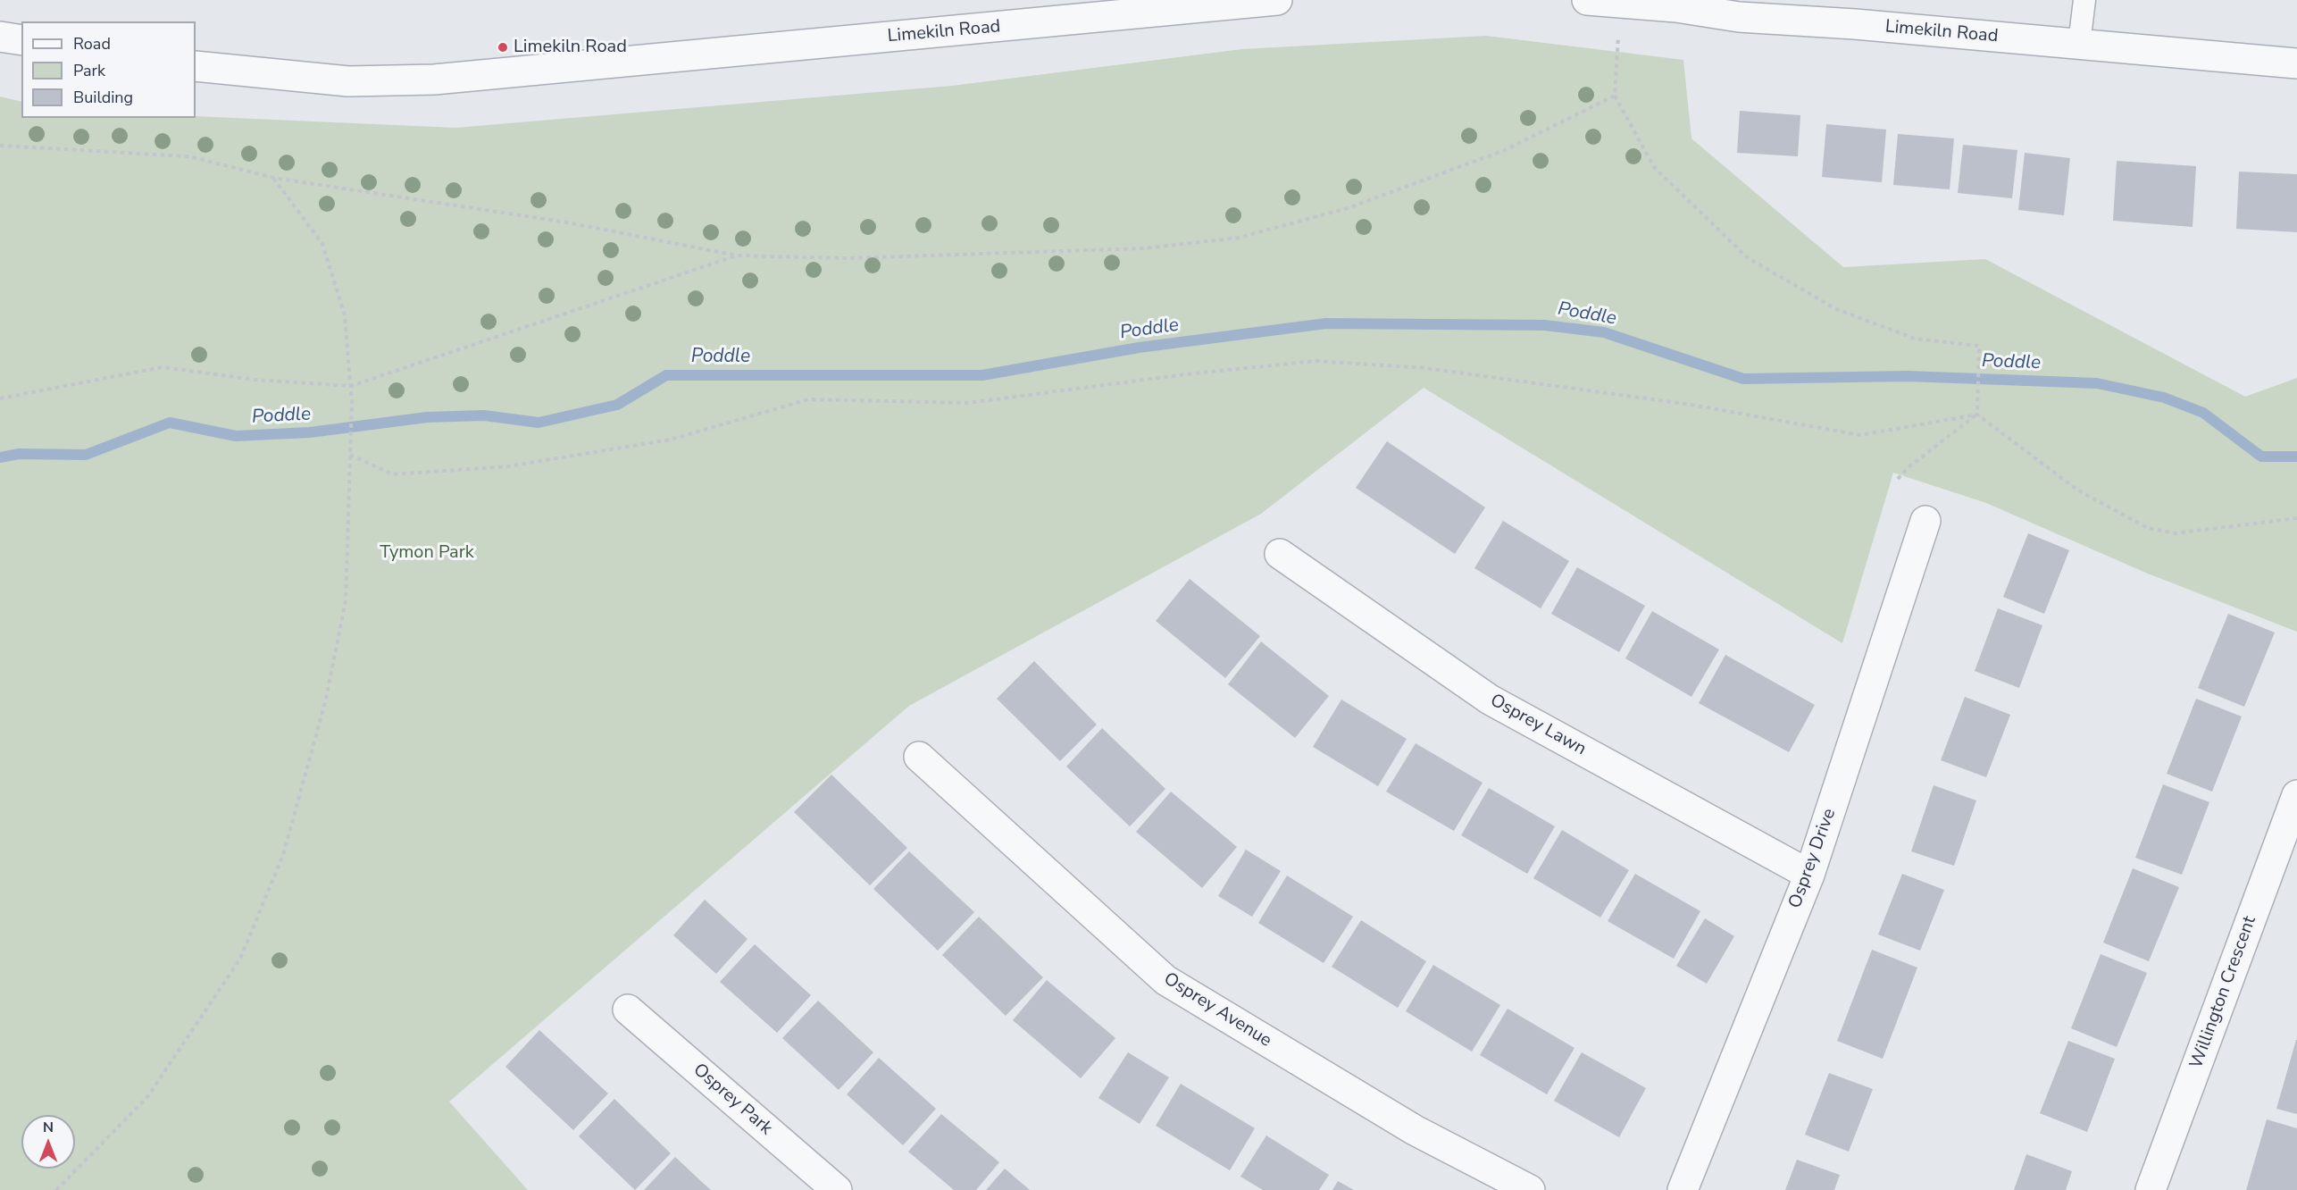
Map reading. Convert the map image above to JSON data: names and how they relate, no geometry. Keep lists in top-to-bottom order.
{
  "streets": {
    "street": [
      "Limekiln Road",
      "Osprey Lawn",
      "Osprey Drive",
      "Willington Crescent",
      "Osprey Avenue",
      "Osprey Park"
    ]
  },
  "crossings": [
    ["Osprey Lawn", "Osprey Drive"]
  ],
  "water": ["Poddle"],
  "parks": ["Tymon Park"],
  "places": ["Limekiln Road"],
  "legend": ["Road", "Park", "Building"],
  "north": "top"
}
